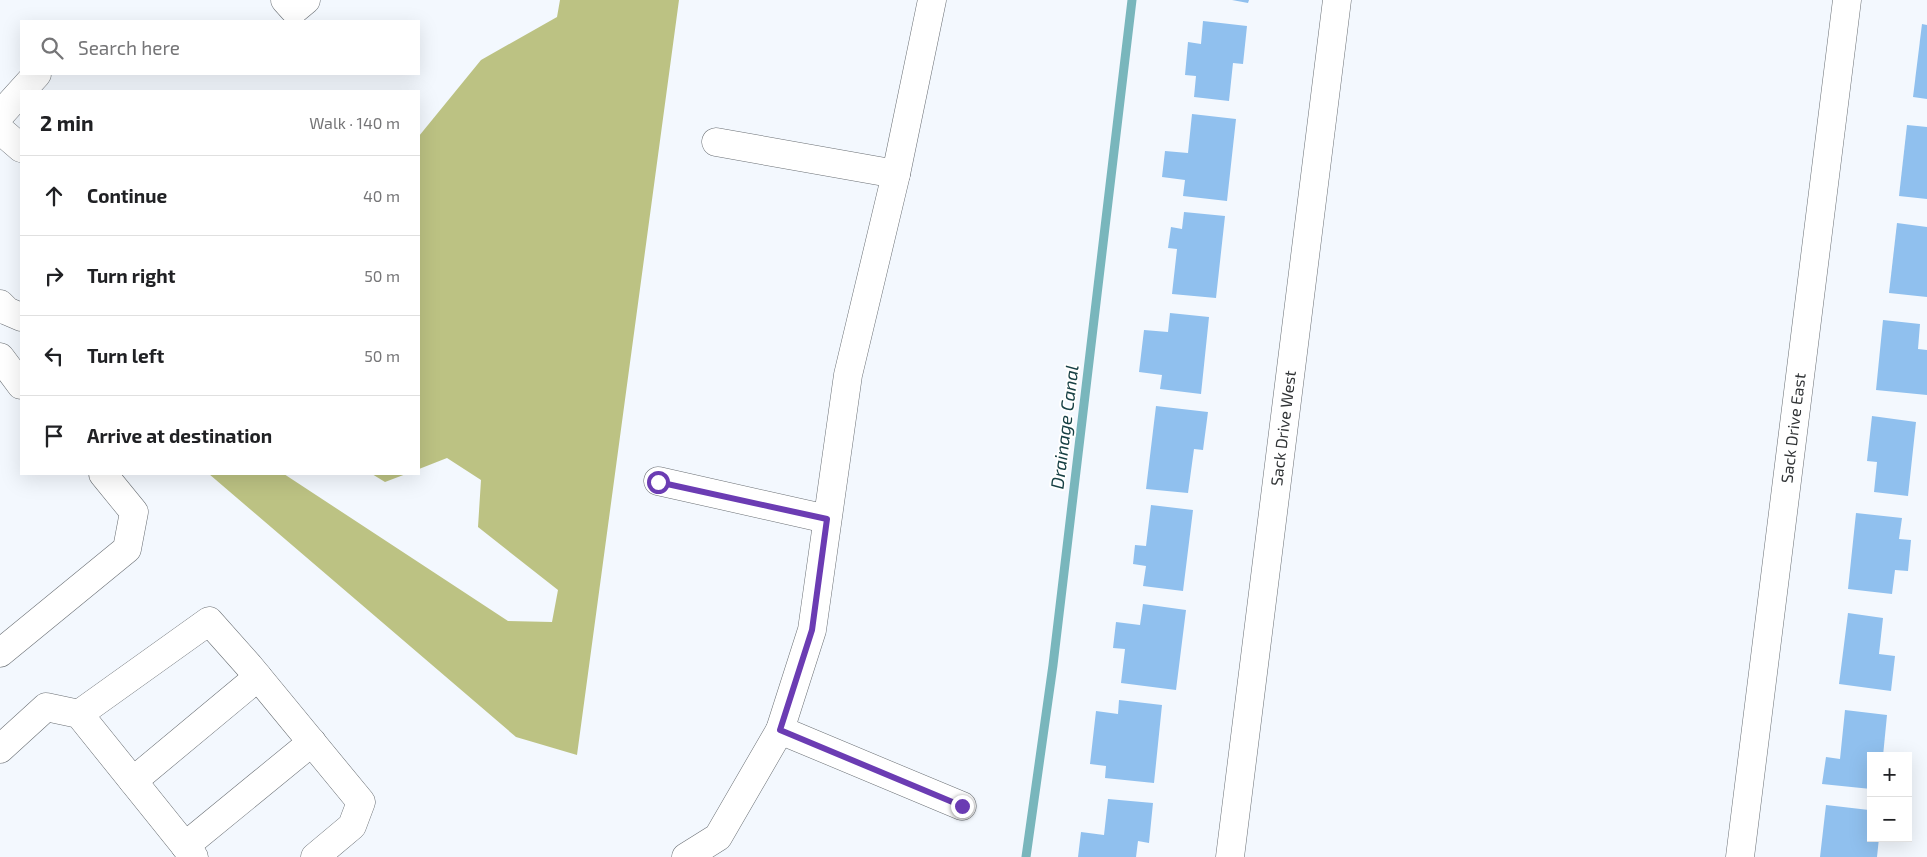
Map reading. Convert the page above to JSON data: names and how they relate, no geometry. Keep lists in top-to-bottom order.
{
  "streets": {
    "street": ["Sack Drive West", "Sack Drive East"]
  },
  "water": ["Drainage Canal"],
  "page": {
    "search": "Search here",
    "heading": ["2 min", "Walk · 140 m"],
    "list": [
      ["Continue", "40 m"],
      ["Turn right", "50 m"],
      ["Turn left", "50 m"],
      "Arrive at destination"
    ],
    "map_buttons": ["+", "−"]
  }
}
